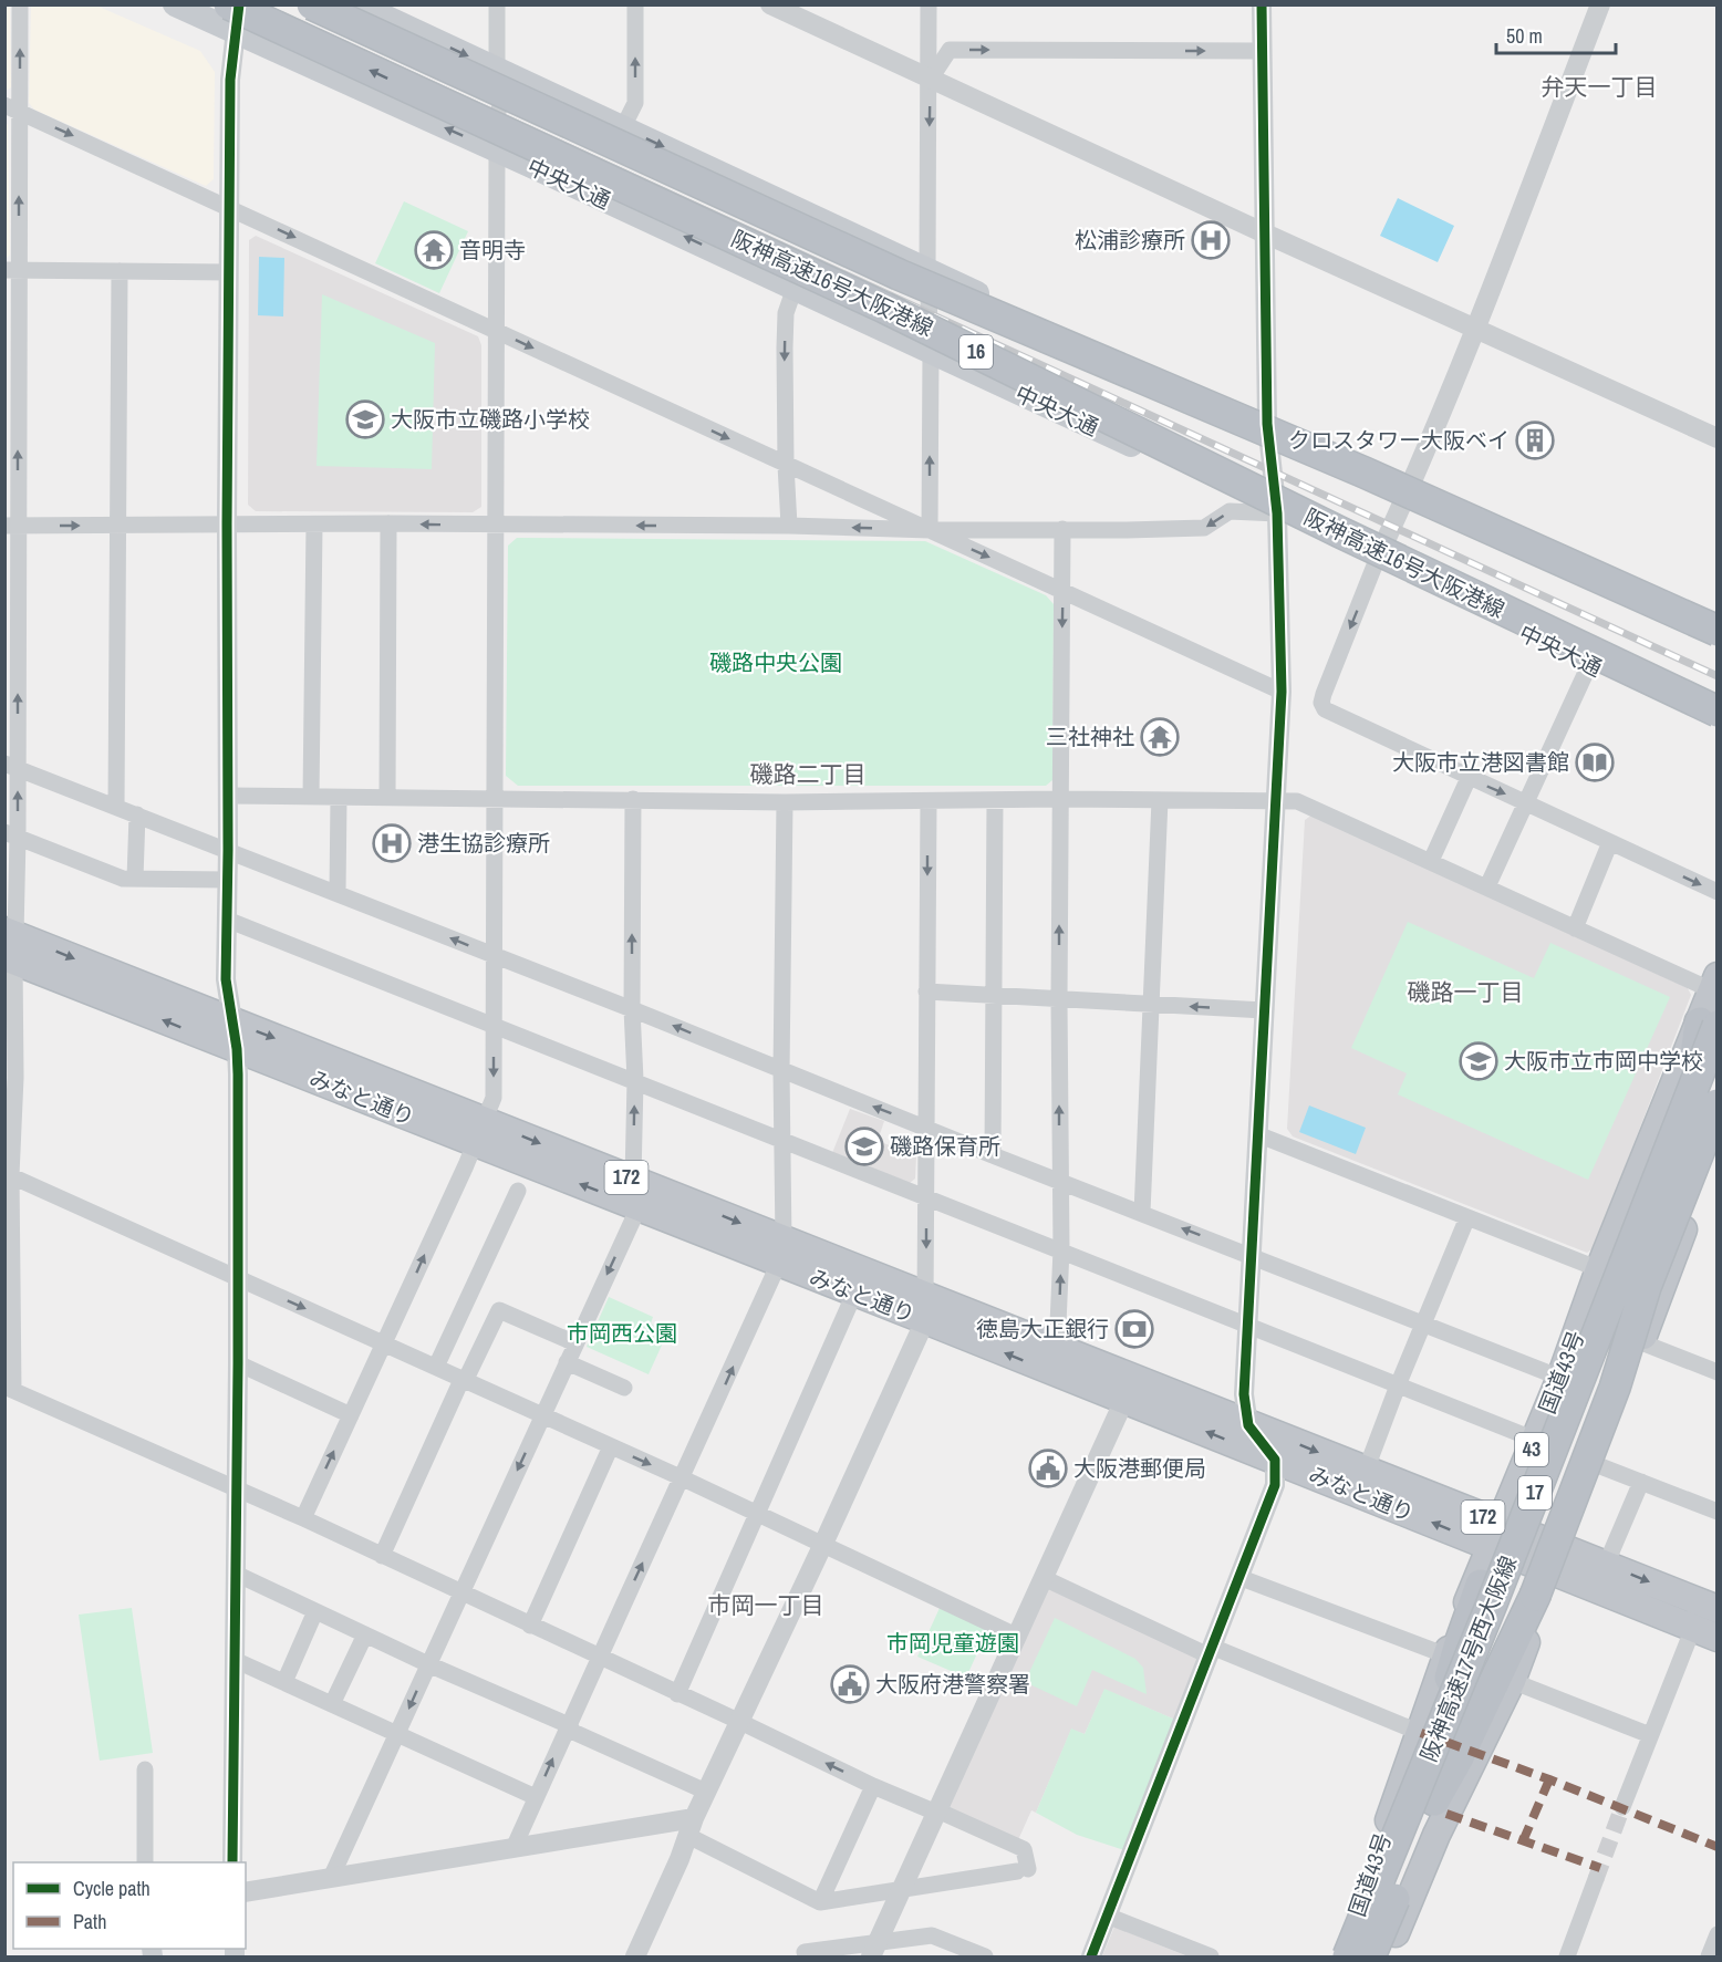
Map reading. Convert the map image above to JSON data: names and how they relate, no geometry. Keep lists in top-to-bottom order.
{
  "streets": {
    "highway": [
      "阪神高速16号大阪港線",
      "16",
      "みなと通り",
      "172",
      "国道43号",
      "43",
      "17",
      "阪神高速17号西大阪線"
    ],
    "main road": ["中央大通"]
  },
  "crossings": [
    ["中央大通", "阪神高速16号大阪港線"],
    ["みなと通り", "国道43号"],
    ["国道43号", "阪神高速17号西大阪線"]
  ],
  "districts": [
    "弁天一丁目",
    "磯路二丁目",
    "磯路一丁目",
    "市岡一丁目"
  ],
  "parks": ["磯路中央公園", "市岡西公園", "市岡児童遊園"],
  "places": {
    "hospital": ["松浦診療所", "港生協診療所"],
    "temple": ["音明寺", "三社神社"],
    "school or university": ["大阪市立磯路小学校", "大阪市立市岡中学校", "磯路保育所"],
    "building": ["クロスタワー大阪ベイ"],
    "library": ["大阪市立港図書館"],
    "bank": ["徳島大正銀行"],
    "public building": ["大阪港郵便局", "大阪府港警察署"]
  },
  "legend": ["Cycle path", "Path"],
  "scale_bar": "50 m"
}
